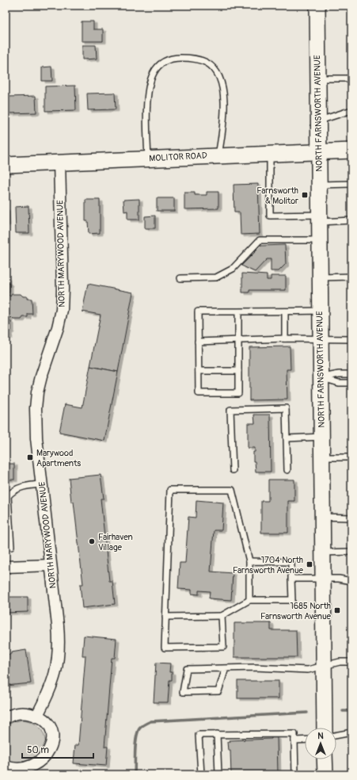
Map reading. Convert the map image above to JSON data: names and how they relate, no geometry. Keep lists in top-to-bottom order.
{
  "streets": {
    "main road": ["NORTH FARNSWORTH AVENUE", "MOLITOR ROAD"],
    "street": ["NORTH MARYWOOD AVENUE"]
  },
  "crossings": [
    ["NORTH FARNSWORTH AVENUE", "MOLITOR ROAD"],
    ["MOLITOR ROAD", "NORTH MARYWOOD AVENUE"]
  ],
  "places": {
    "transit": [
      "Farnsworth & Molitor",
      "Marywood Apartments",
      "1704 North Farnsworth Avenue",
      "1685 North Farnsworth Avenue"
    ],
    "other": ["Fairhaven Village"]
  },
  "scale_bar": "50 m",
  "north": "top"
}
